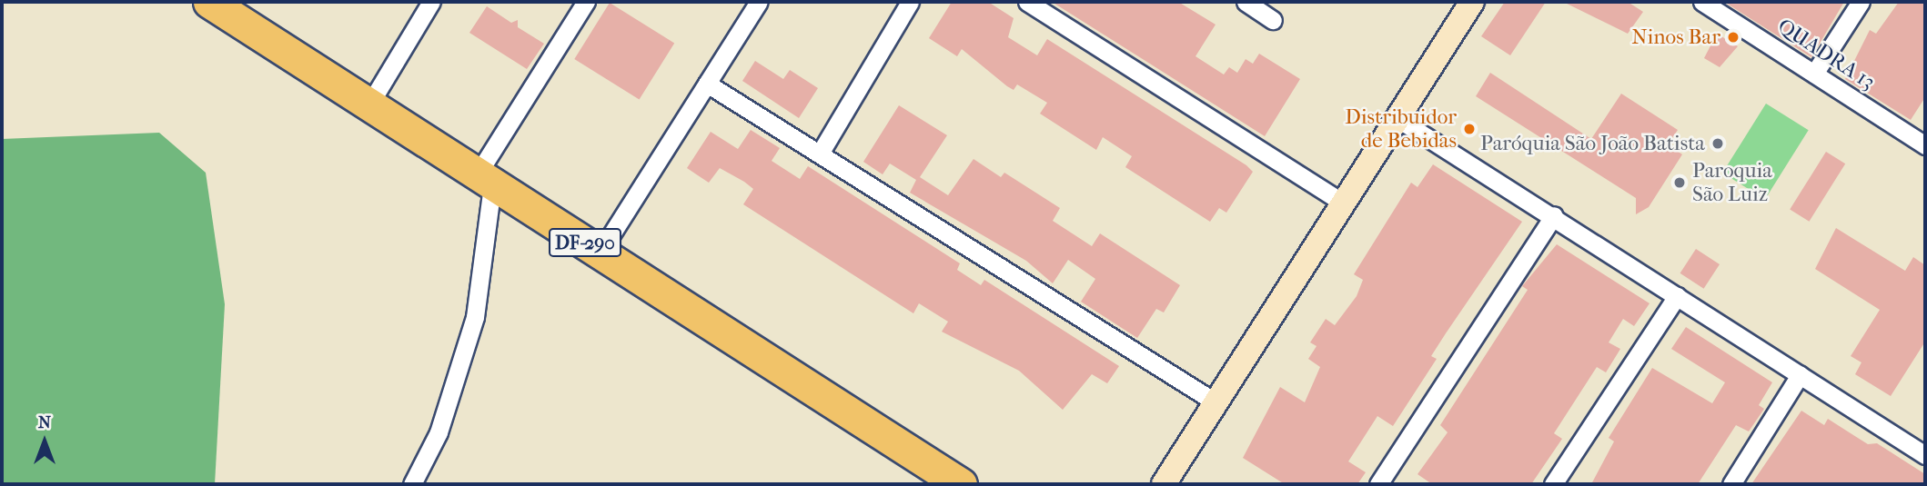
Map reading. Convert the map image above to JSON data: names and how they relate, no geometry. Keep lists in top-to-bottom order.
{
  "streets": {
    "highway": ["DF-290"],
    "street": ["QUADRA 13"]
  },
  "places": [
    "Ninos Bar",
    "Distribuidor de Bebidas",
    "Paróquia São João Batista",
    "Paroquia São Luiz"
  ],
  "north": "top"
}
